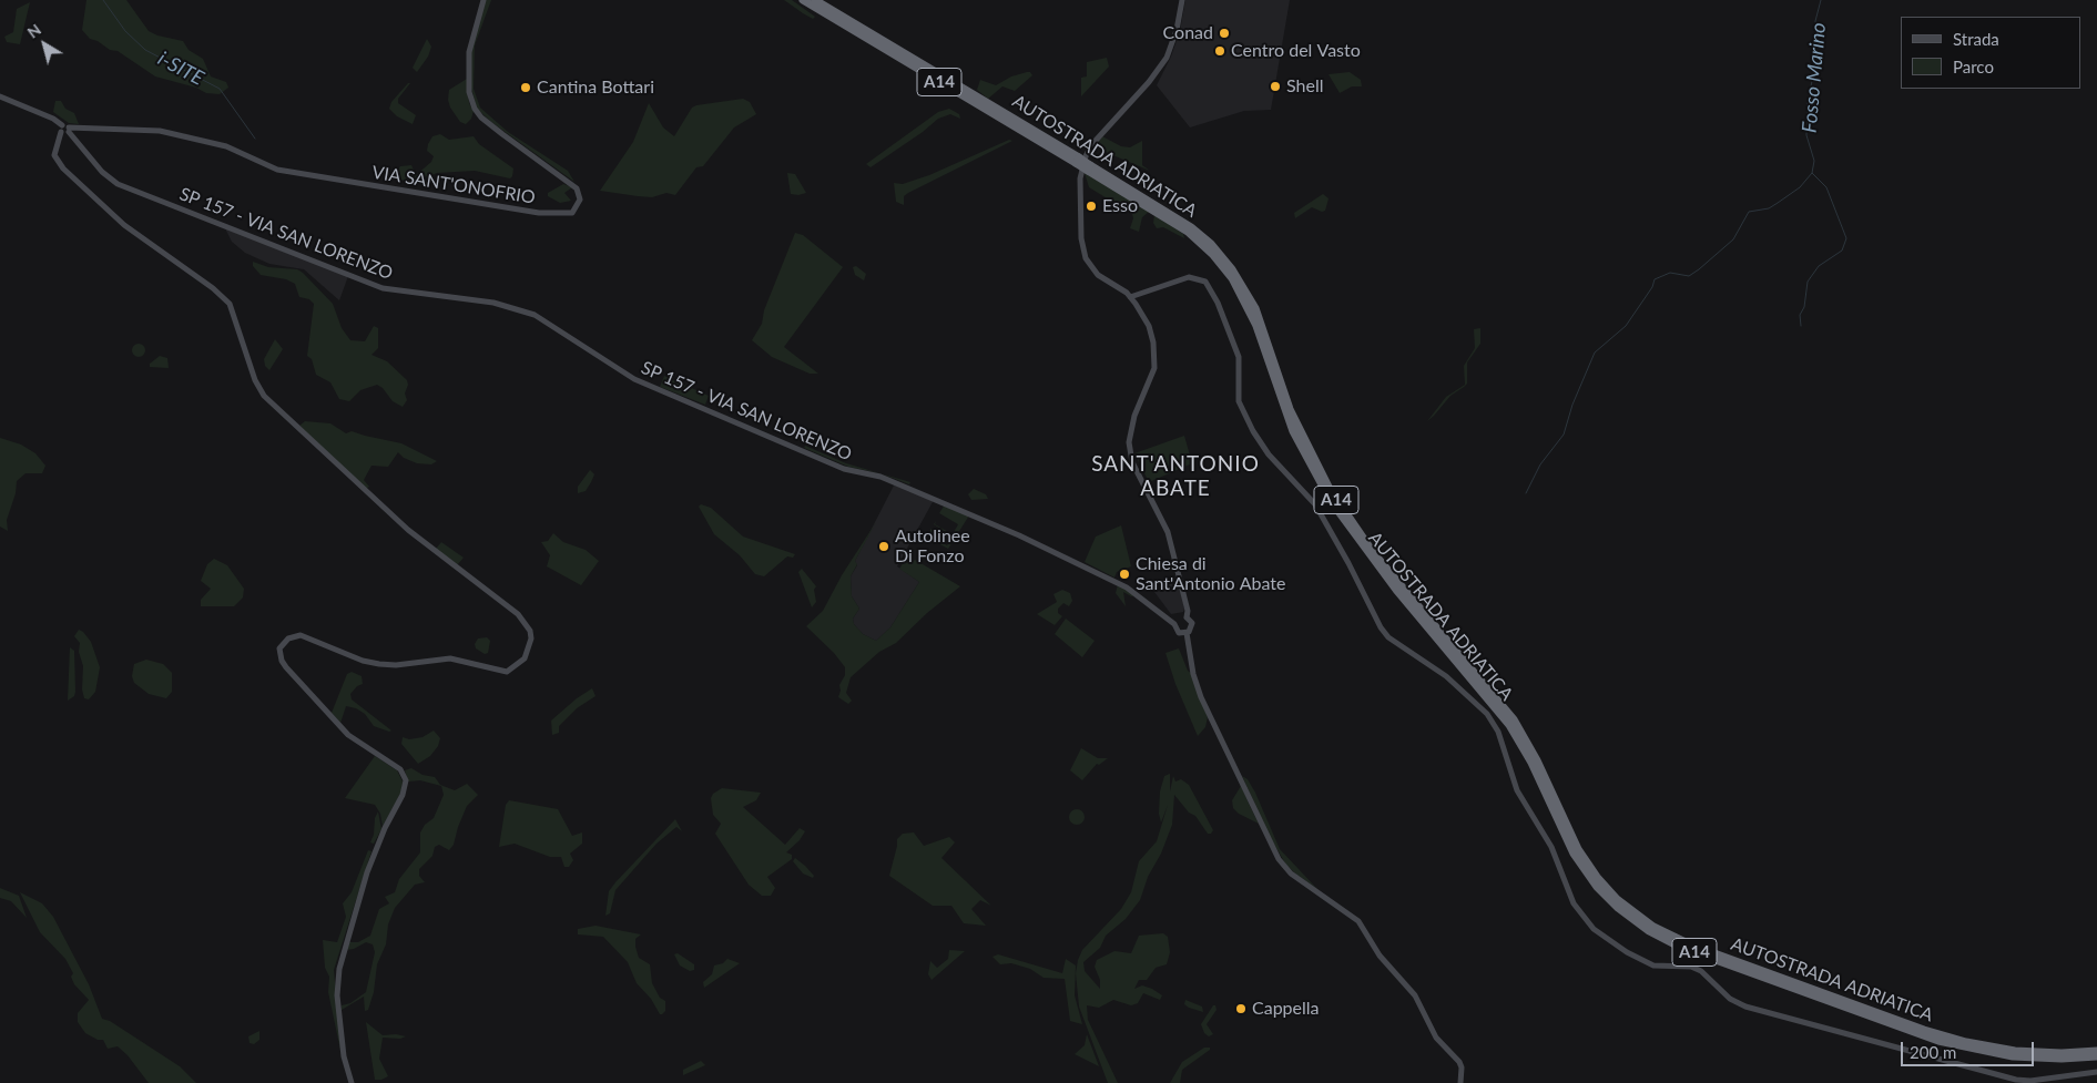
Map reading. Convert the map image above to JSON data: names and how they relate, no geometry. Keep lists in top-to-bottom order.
{
  "streets": {
    "highway": ["A14", "AUTOSTRADA ADRIATICA"],
    "main road": ["VIA SANT'ONOFRIO", "SP 157 - VIA SAN LORENZO"]
  },
  "crossings": [
    ["VIA SANT'ONOFRIO", "SP 157 - VIA SAN LORENZO"]
  ],
  "districts": ["SANT'ANTONIO ABATE"],
  "water": ["i-SITE", "Fosso Marino"],
  "places": [
    "Conad",
    "Centro del Vasto",
    "Shell",
    "Cantina Bottari",
    "Esso",
    "Autolinee Di Fonzo",
    "Chiesa di Sant'Antonio Abate",
    "Cappella"
  ],
  "legend": ["Strada", "Parco"],
  "scale_bar": "200 m",
  "north": "top left"
}
